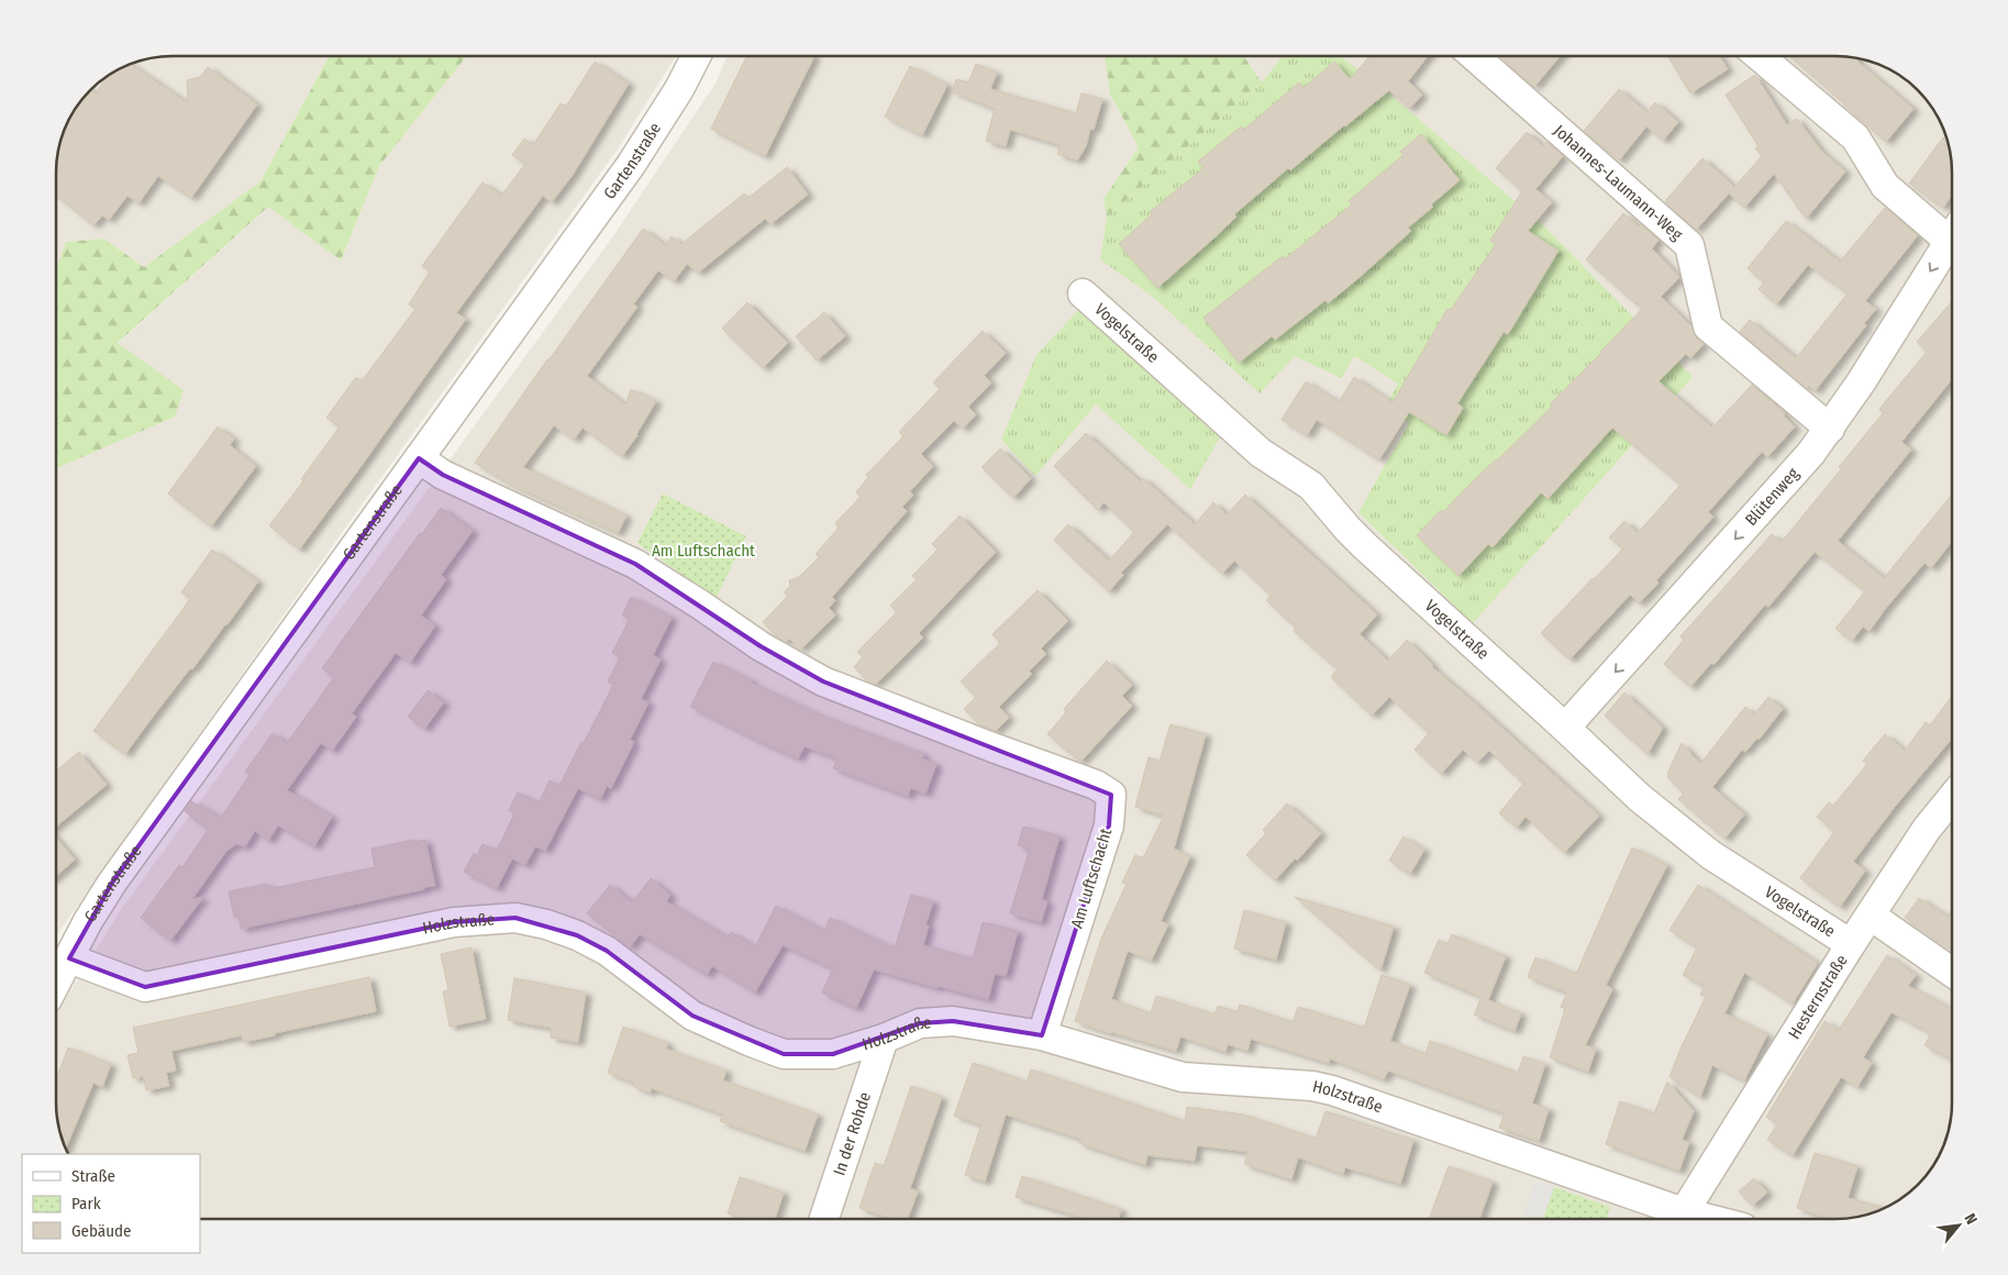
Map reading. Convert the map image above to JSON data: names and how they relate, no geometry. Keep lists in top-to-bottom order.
{
  "streets": {
    "street": [
      "Gartenstraße",
      "Johannes-Laumann-Weg",
      "Vogelstraße",
      "Blütenweg",
      "Am Luftschacht",
      "Holzstraße",
      "Hesternstraße",
      "In der Rohde"
    ]
  },
  "crossings": [
    ["Gartenstraße", "Am Luftschacht"],
    ["Gartenstraße", "Holzstraße"],
    ["Johannes-Laumann-Weg", "Blütenweg"],
    ["Vogelstraße", "Blütenweg"],
    ["Vogelstraße", "Hesternstraße"],
    ["Am Luftschacht", "Holzstraße"],
    ["Holzstraße", "Hesternstraße"],
    ["Holzstraße", "In der Rohde"]
  ],
  "one_way": ["Blütenweg"],
  "parks": ["Am Luftschacht"],
  "legend": ["Straße", "Park", "Gebäude"],
  "north": "top right"
}
